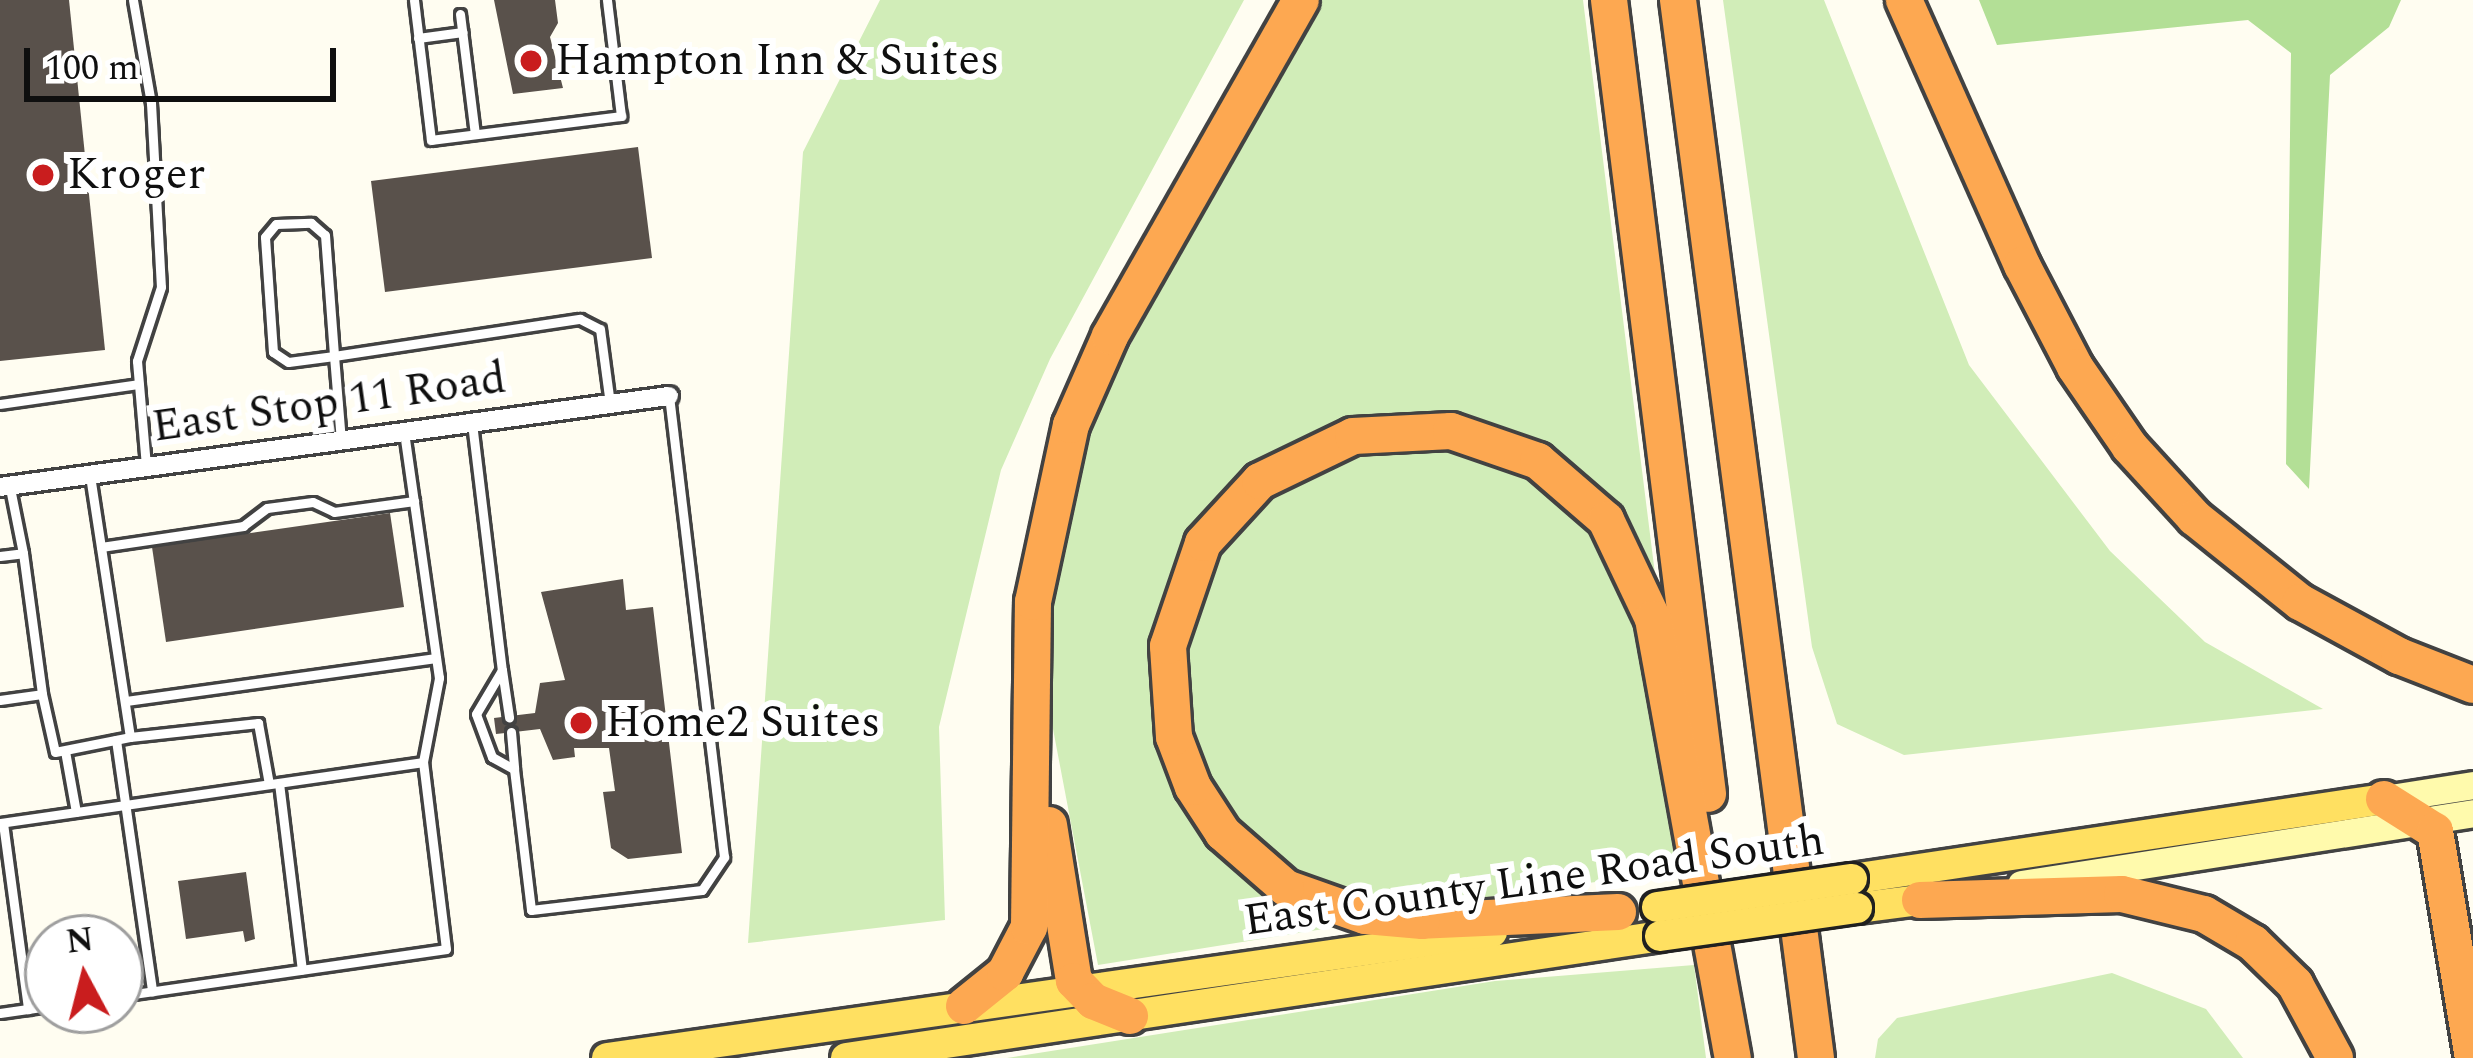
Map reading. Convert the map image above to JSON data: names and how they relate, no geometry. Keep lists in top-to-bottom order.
{
  "streets": {
    "main road": ["East County Line Road South"],
    "street": ["East Stop 11 Road"]
  },
  "places": ["Hampton Inn & Suites", "Kroger", "Home2 Suites"],
  "scale_bar": "100 m",
  "north": "top"
}
